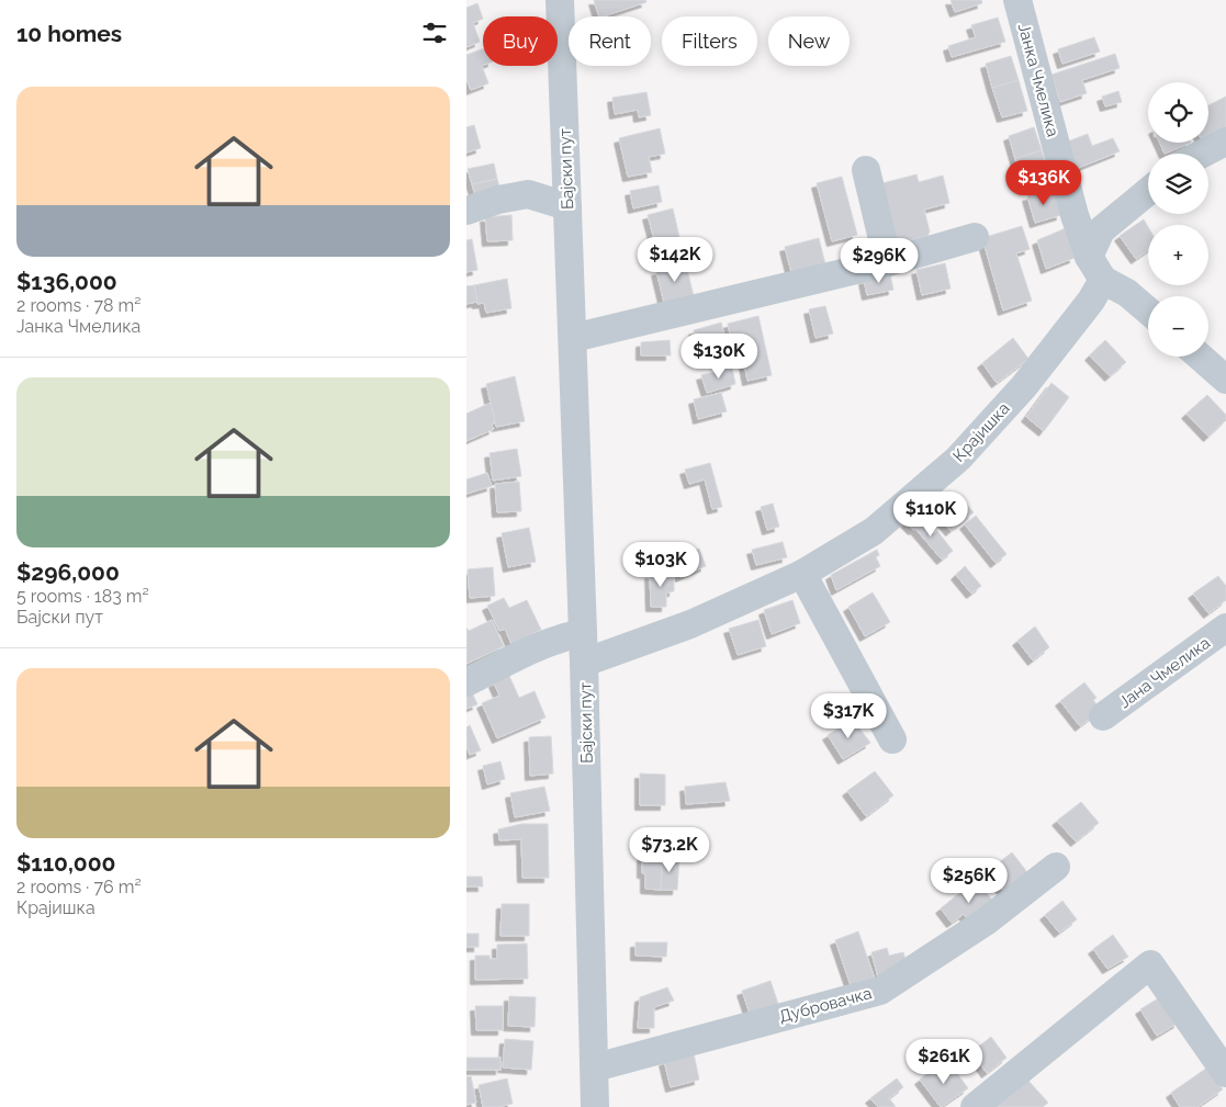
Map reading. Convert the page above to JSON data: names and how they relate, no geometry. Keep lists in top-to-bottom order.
{
  "streets": {
    "street": [
      "Јанка Чмелика",
      "Бајски пут",
      "Крајишка",
      "Јана Чмелика",
      "Дубровачка"
    ]
  },
  "crossings": [
    ["Јанка Чмелика", "Крајишка"],
    ["Бајски пут", "Крајишка"],
    ["Бајски пут", "Дубровачка"]
  ],
  "page": {
    "heading": "10 homes",
    "chip": [
      "Buy",
      "Rent",
      "Filters",
      "New"
    ],
    "list": [
      {
        "name": "$136,000",
        "note": "2 rooms · 78 m² · Јанка Чмелика"
      },
      {
        "name": "$296,000",
        "note": "5 rooms · 183 m² · Бајски пут"
      },
      {
        "name": "$110,000",
        "note": "2 rooms · 76 m² · Крајишка"
      }
    ],
    "map_buttons": ["+", "−"],
    "price": [
      "$136K",
      "$142K",
      "$296K",
      "$130K",
      "$110K",
      "$103K",
      "$317K",
      "$73.2K",
      "$256K",
      "$261K"
    ]
  }
}
